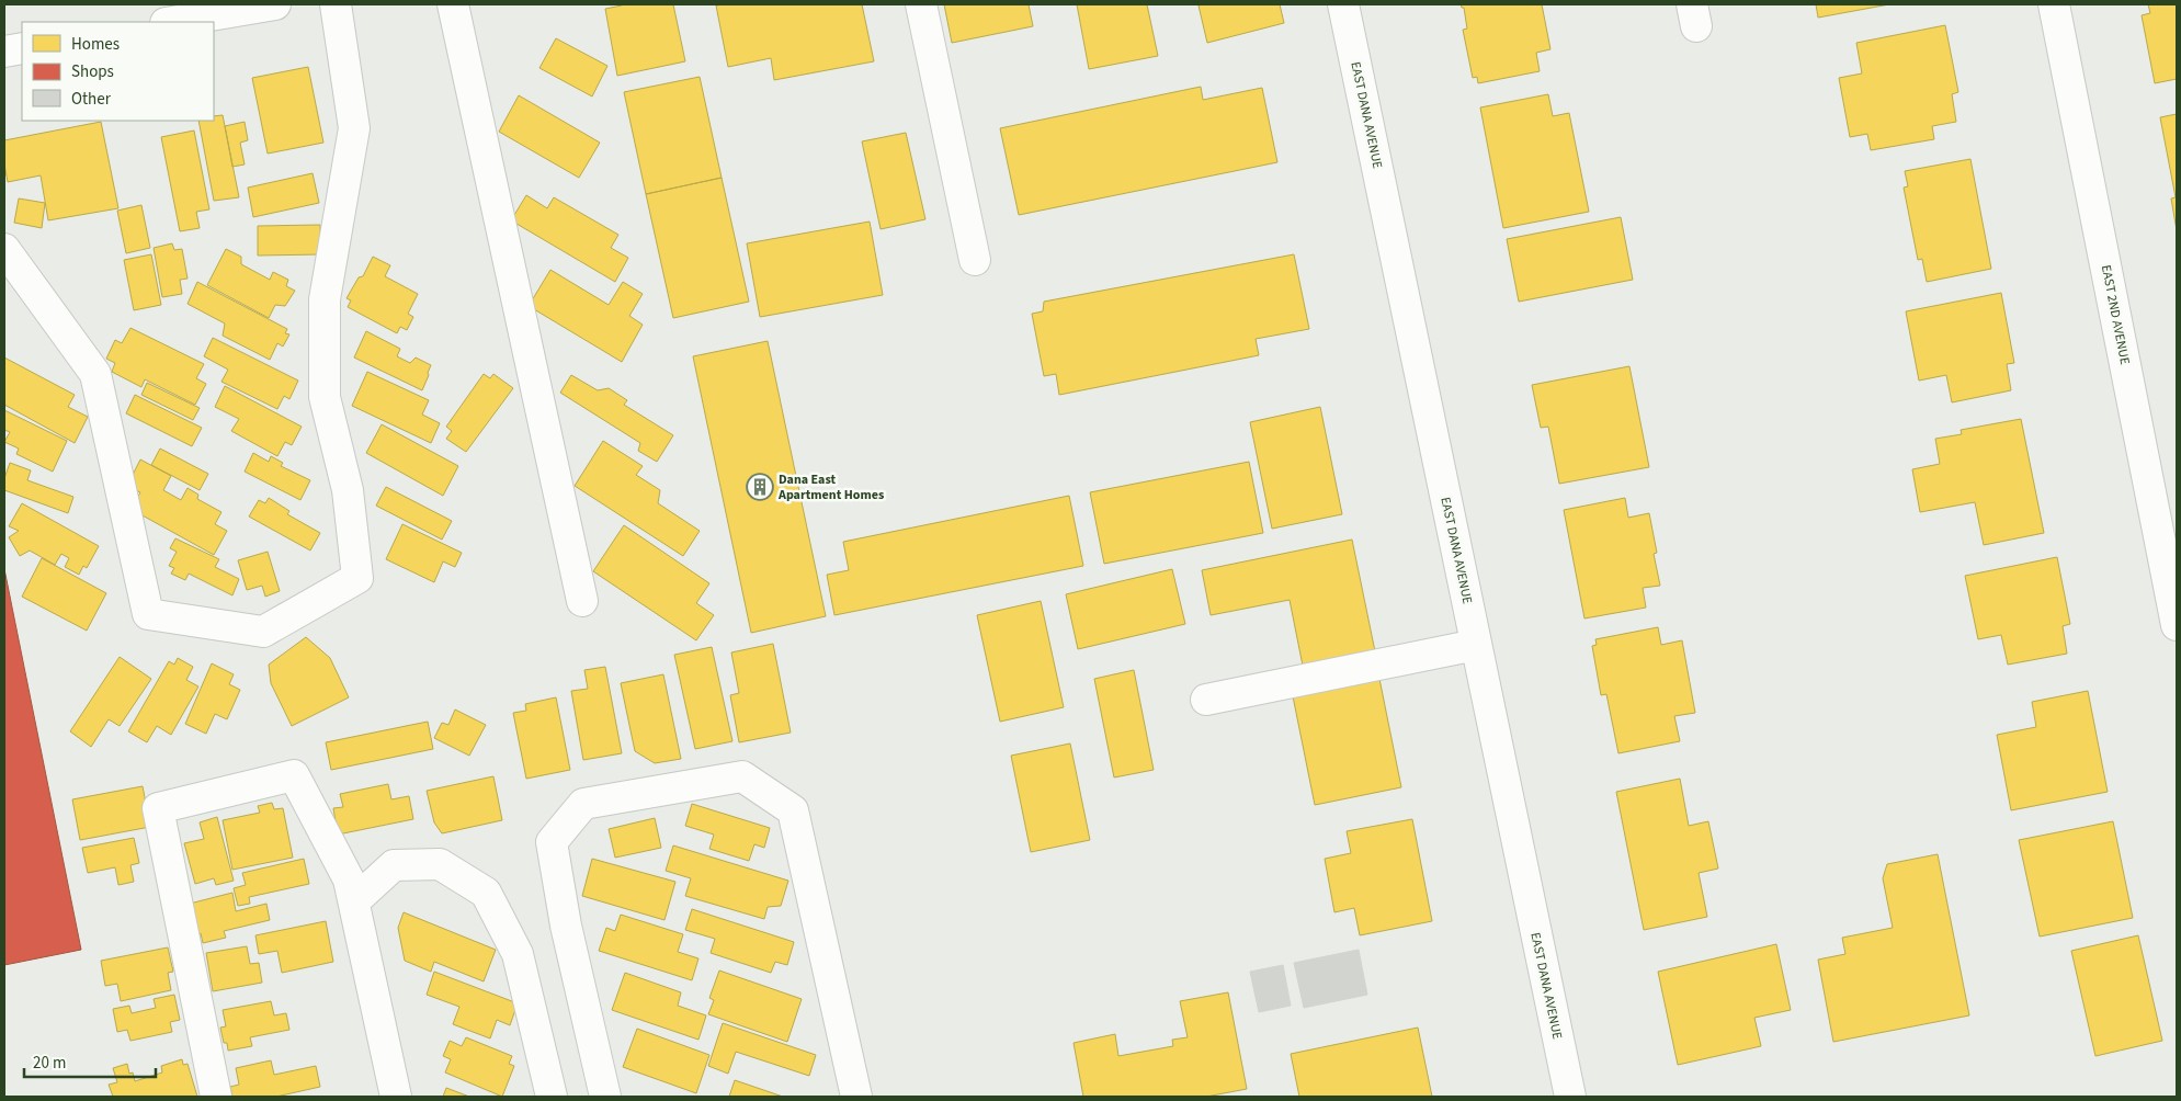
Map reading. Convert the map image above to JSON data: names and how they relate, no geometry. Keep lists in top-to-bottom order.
{
  "streets": {
    "street": ["EAST DANA AVENUE", "EAST 2ND AVENUE"]
  },
  "places": {
    "building": ["Dana East Apartment Homes"]
  },
  "legend": ["Homes", "Shops", "Other"],
  "scale_bar": "20 m"
}
